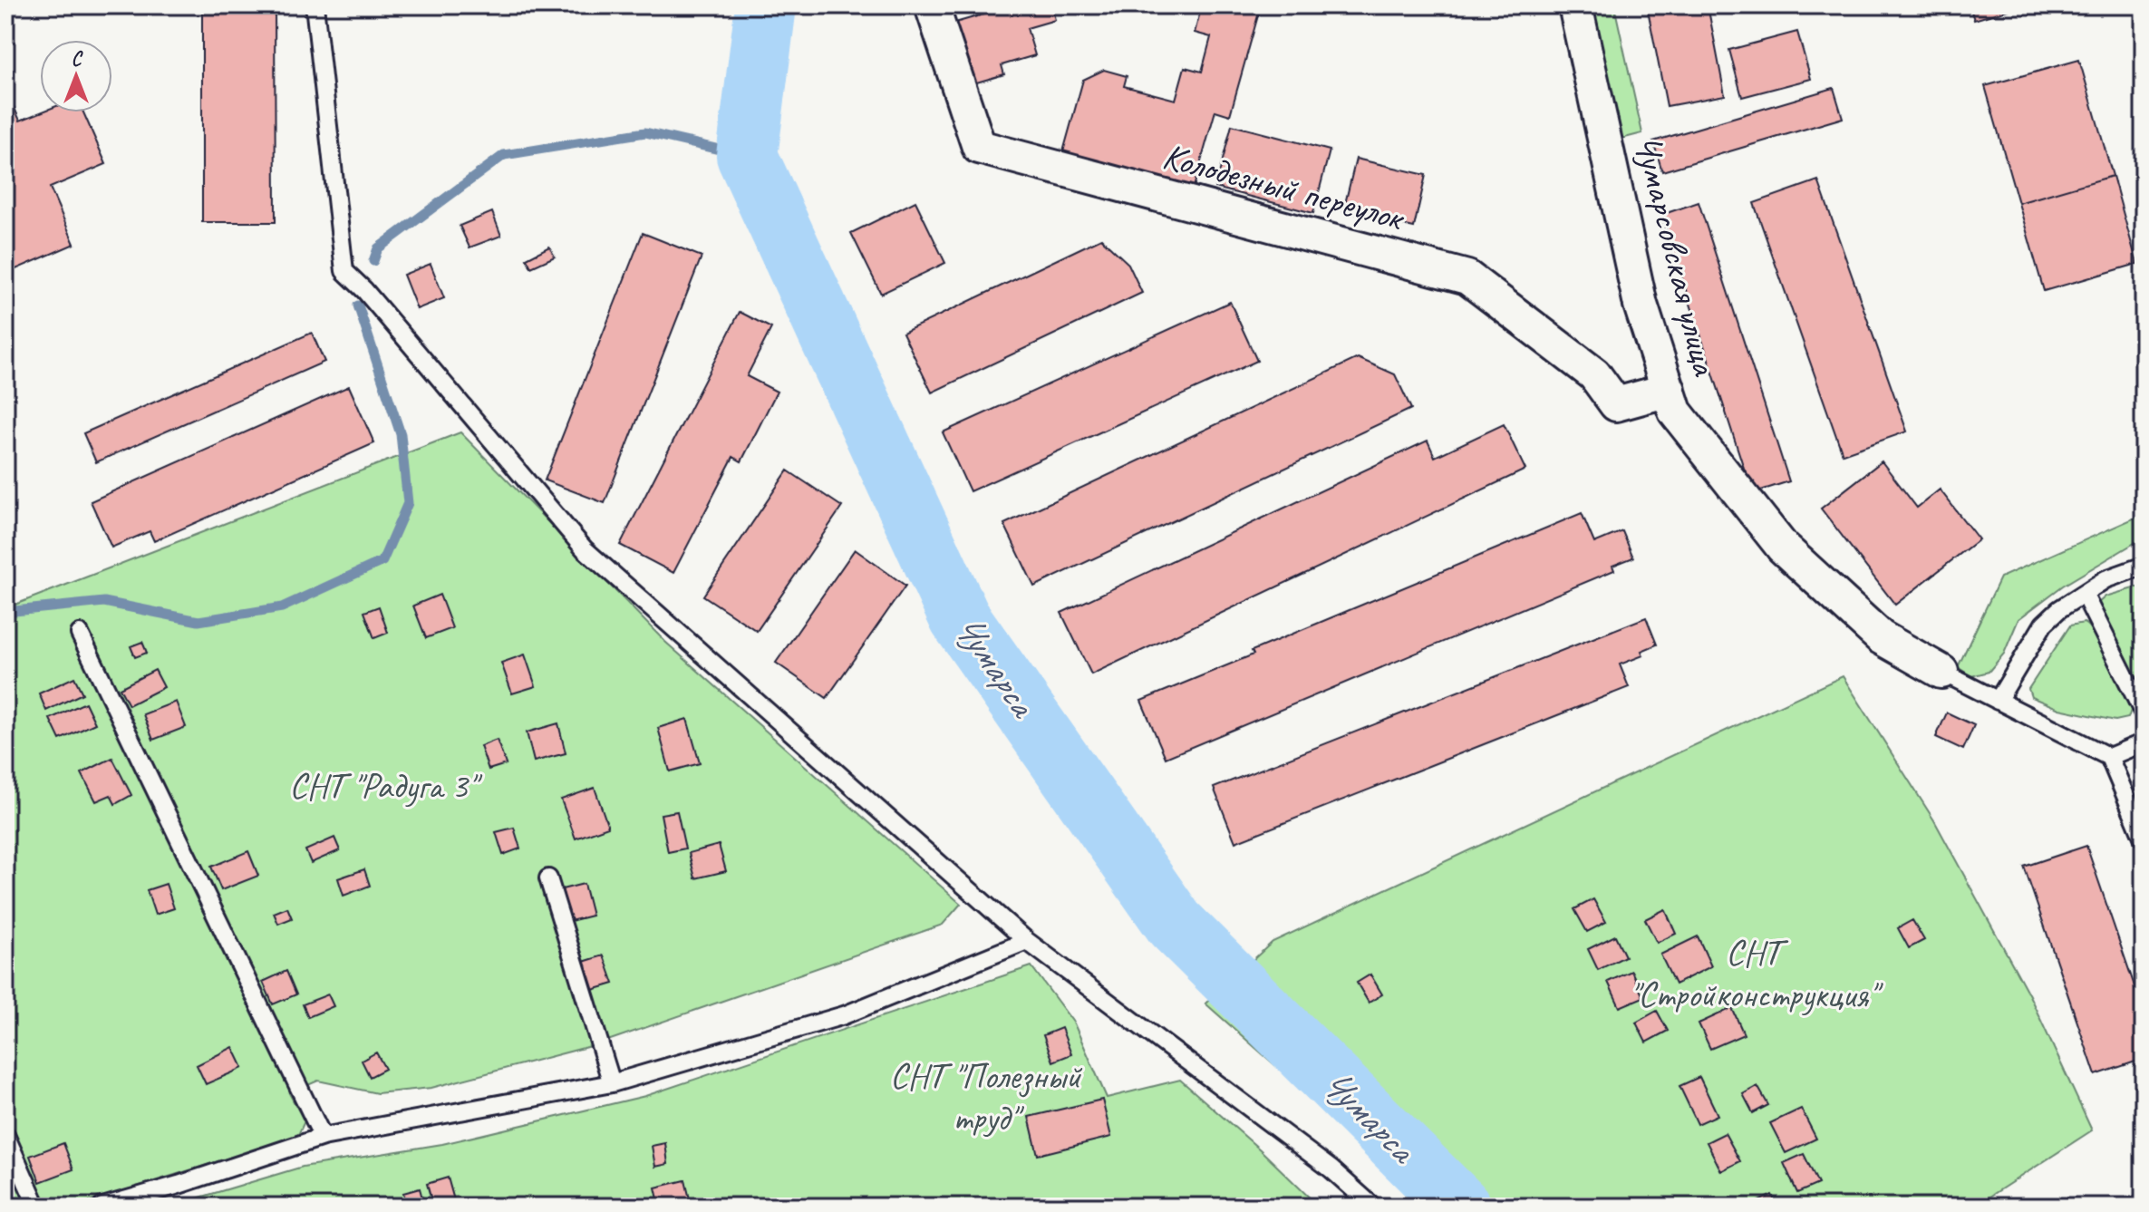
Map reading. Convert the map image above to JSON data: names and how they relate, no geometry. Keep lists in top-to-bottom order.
{
  "streets": {
    "street": ["Колодезный переулок", "Чумарсовская улица"]
  },
  "crossings": [
    ["Колодезный переулок", "Чумарсовская улица"]
  ],
  "water": ["Чумарса"],
  "parks": ["СНТ \"Радуга 3\"", "СНТ \"Стройконструкция\"", "СНТ \"Полезный труд\""],
  "north": "top"
}
